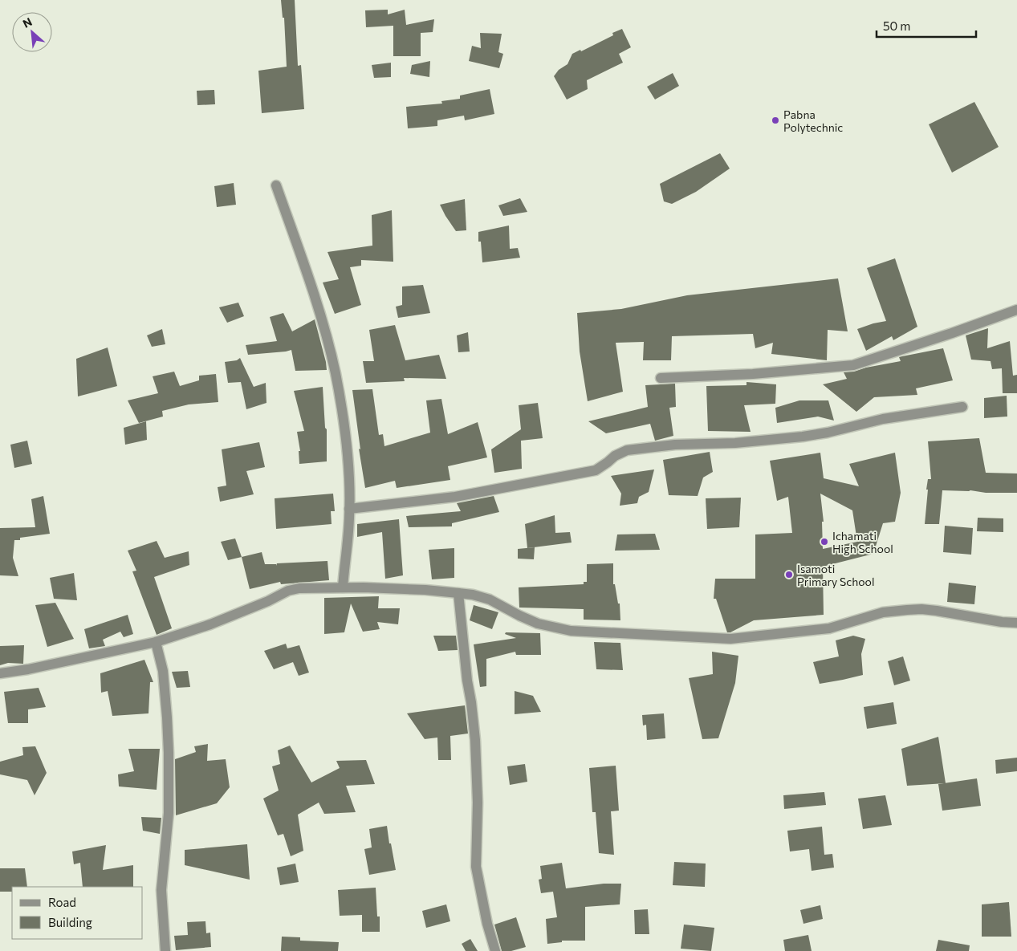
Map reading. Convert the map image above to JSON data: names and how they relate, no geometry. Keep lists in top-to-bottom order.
{
  "places": ["Pabna Polytechnic", "Ichamati High School", "Isamoti Primary School"],
  "legend": ["Road", "Building"],
  "scale_bar": "50 m",
  "north": "top left"
}
